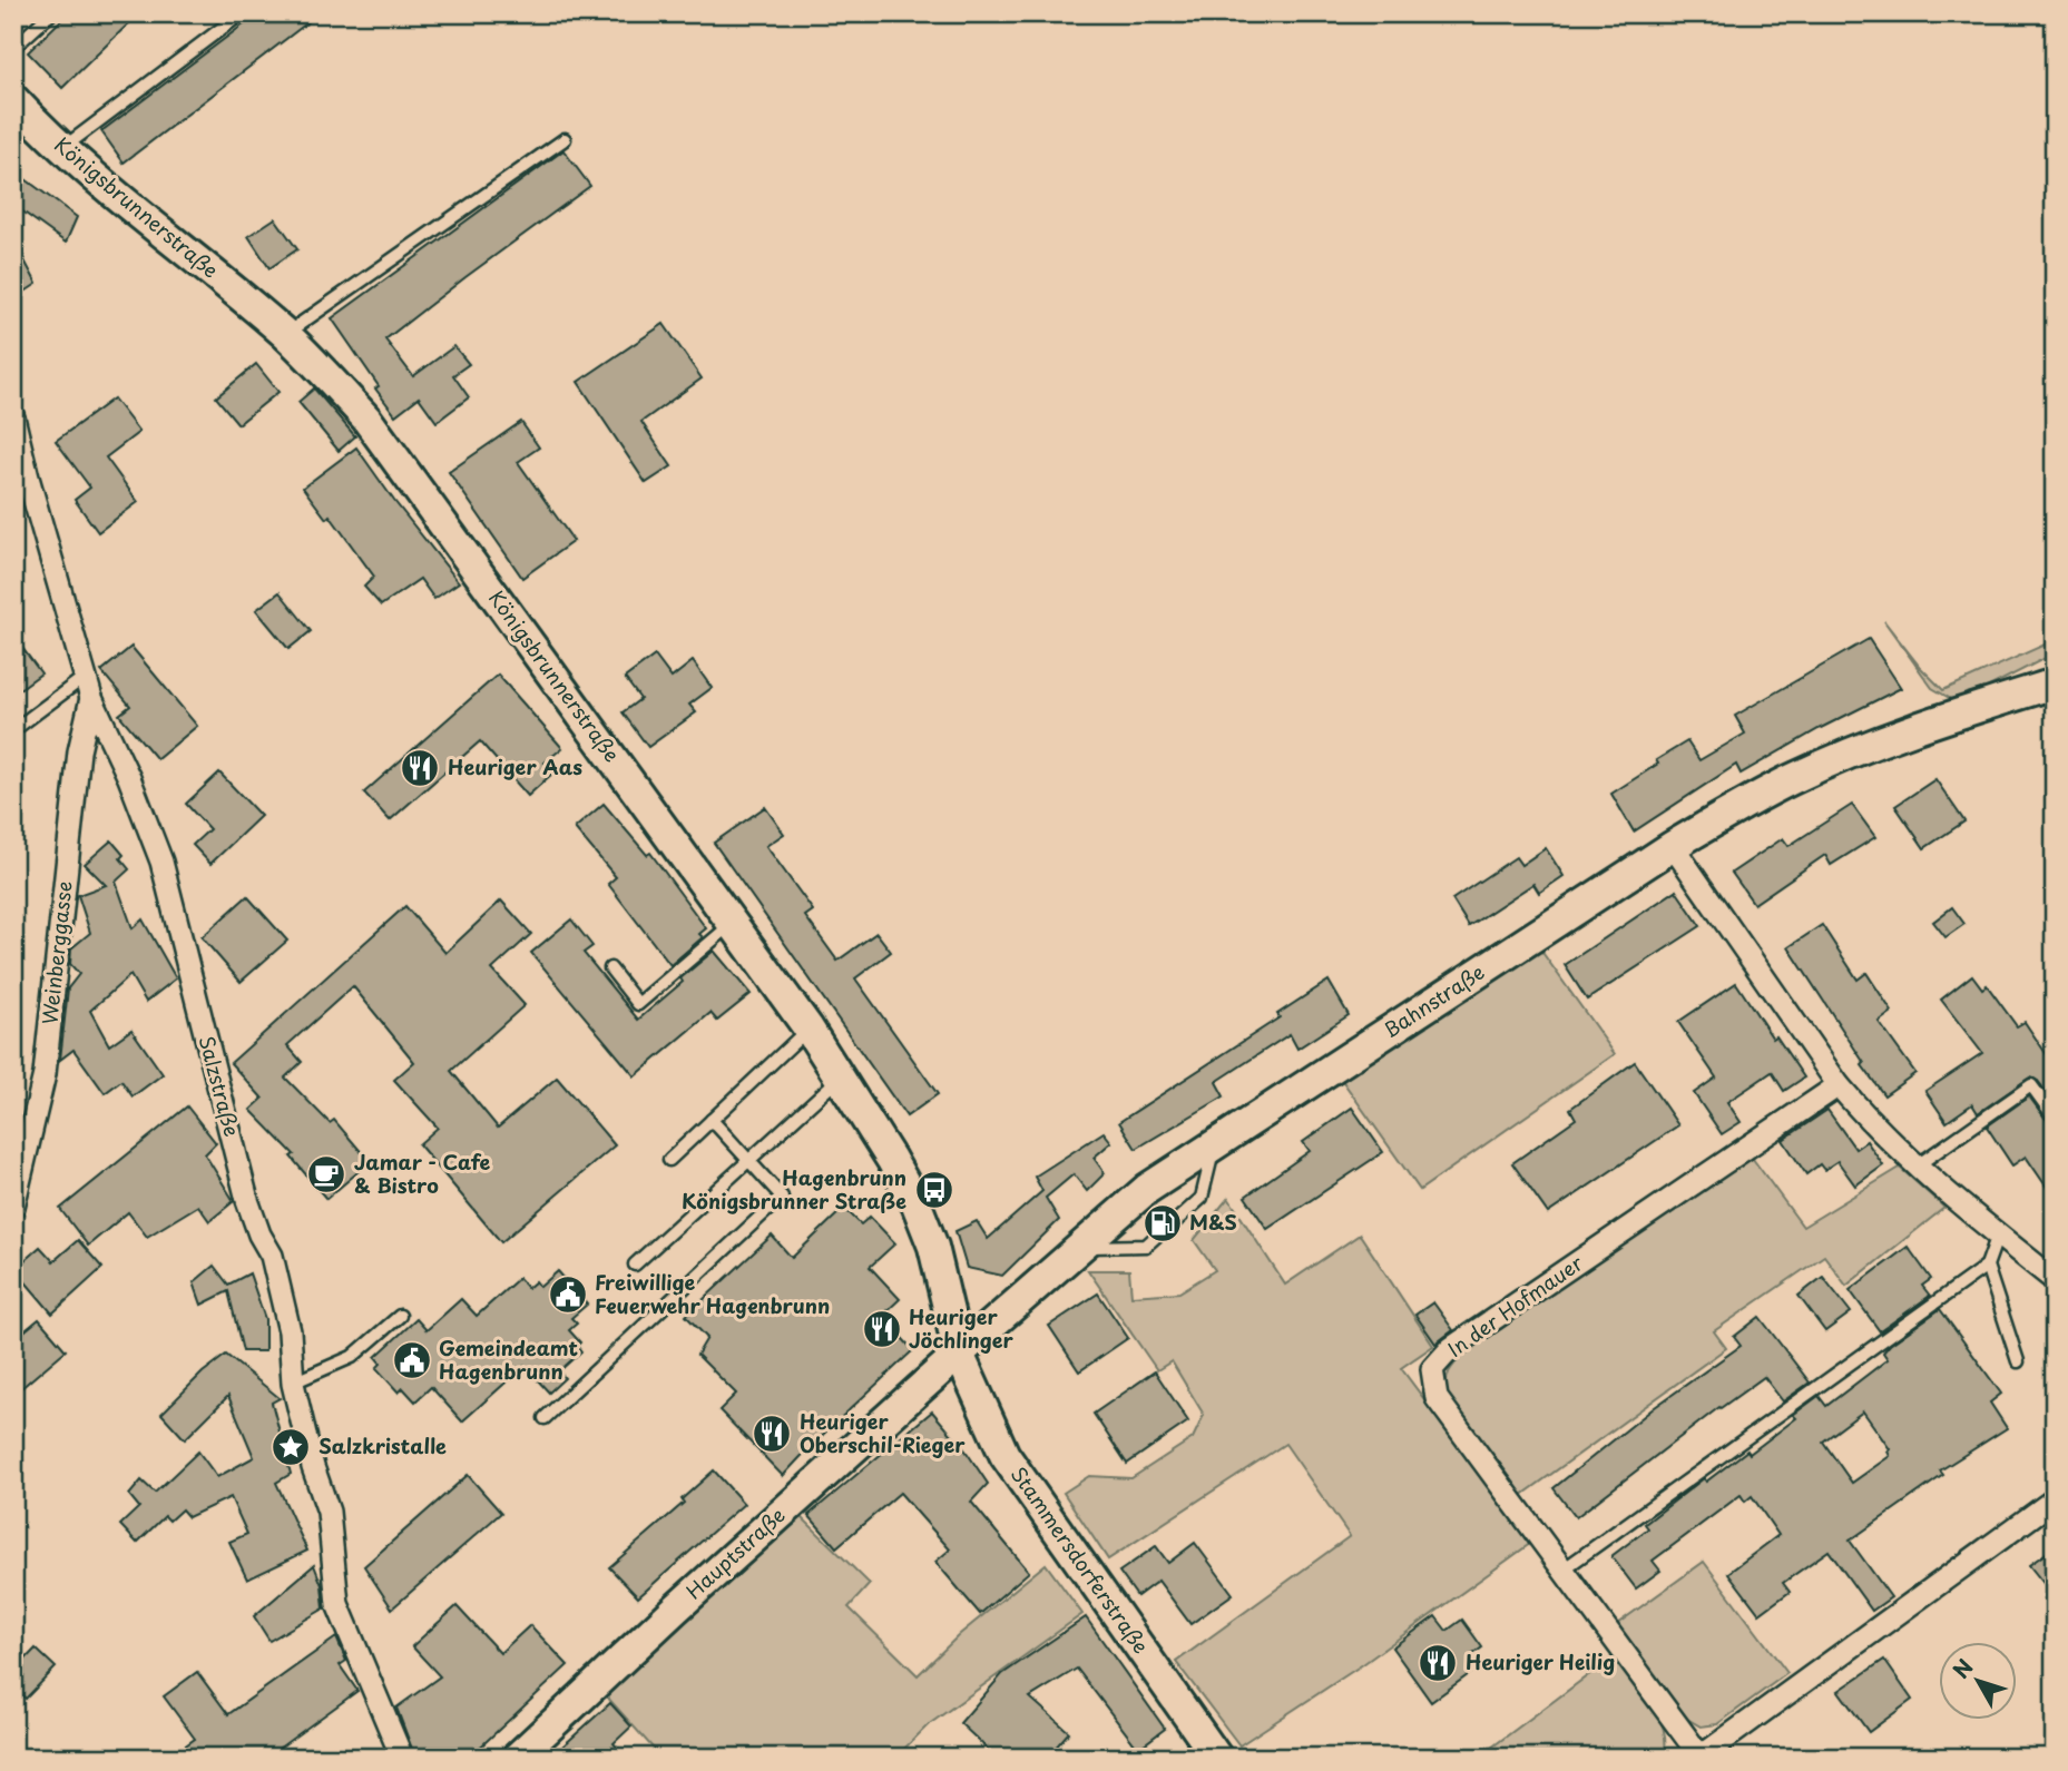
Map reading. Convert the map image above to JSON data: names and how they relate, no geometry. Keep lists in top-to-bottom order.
{
  "streets": {
    "street": [
      "Königsbrunnerstraße",
      "Weinberggasse",
      "Bahnstraße",
      "Salzstraße",
      "In der Hofmauer",
      "Hauptstraße",
      "Stammersdorferstraße"
    ]
  },
  "crossings": [
    ["Königsbrunnerstraße", "Bahnstraße"],
    ["Königsbrunnerstraße", "Hauptstraße"],
    ["Königsbrunnerstraße", "Stammersdorferstraße"],
    ["Weinberggasse", "Salzstraße"],
    ["Bahnstraße", "Hauptstraße"],
    ["Bahnstraße", "Stammersdorferstraße"],
    ["Hauptstraße", "Stammersdorferstraße"]
  ],
  "places": {
    "restaurant": [
      "Heuriger Aas",
      "Heuriger Jöchlinger",
      "Heuriger Oberschil-Rieger",
      "Heuriger Heilig"
    ],
    "cafe": ["Jamar - Cafe & Bistro"],
    "bus stop": ["Hagenbrunn Königsbrunner Straße"],
    "fuel station": ["M&S"],
    "public building": ["Freiwillige Feuerwehr Hagenbrunn", "Gemeindeamt Hagenbrunn"],
    "place": ["Salzkristalle"]
  },
  "north": "top left"
}
